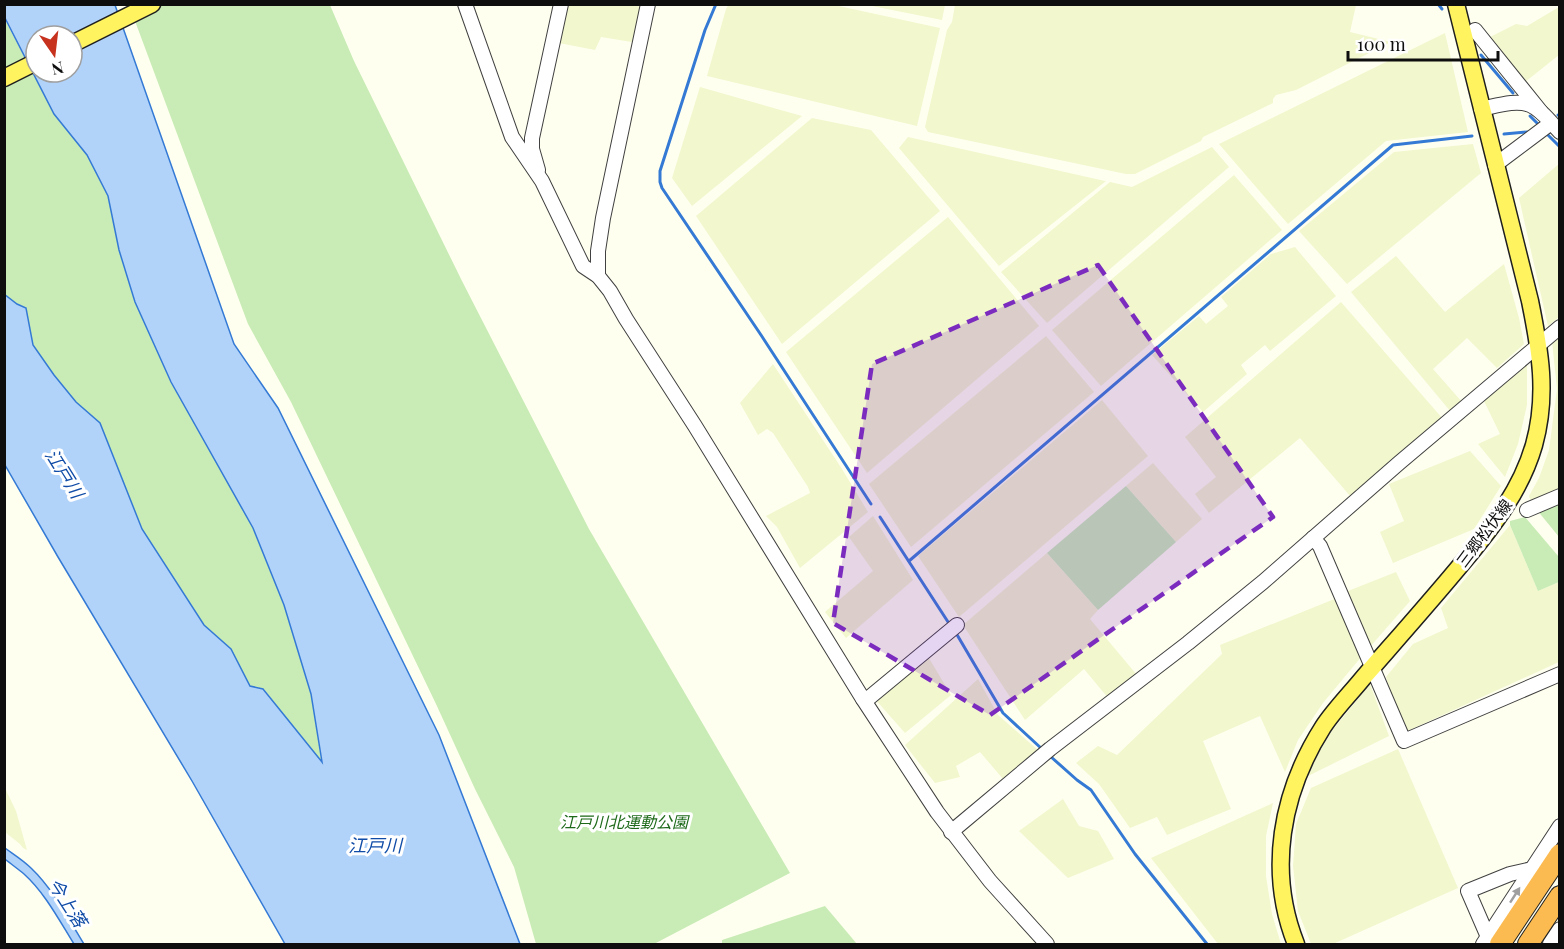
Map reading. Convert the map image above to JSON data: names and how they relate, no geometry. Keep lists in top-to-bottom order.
{
  "streets": {
    "main road": ["三郷松伏線"]
  },
  "water": ["江戸川", "今上落"],
  "parks": ["江戸川北運動公園"],
  "scale_bar": "100 m",
  "north": "bottom"
}
